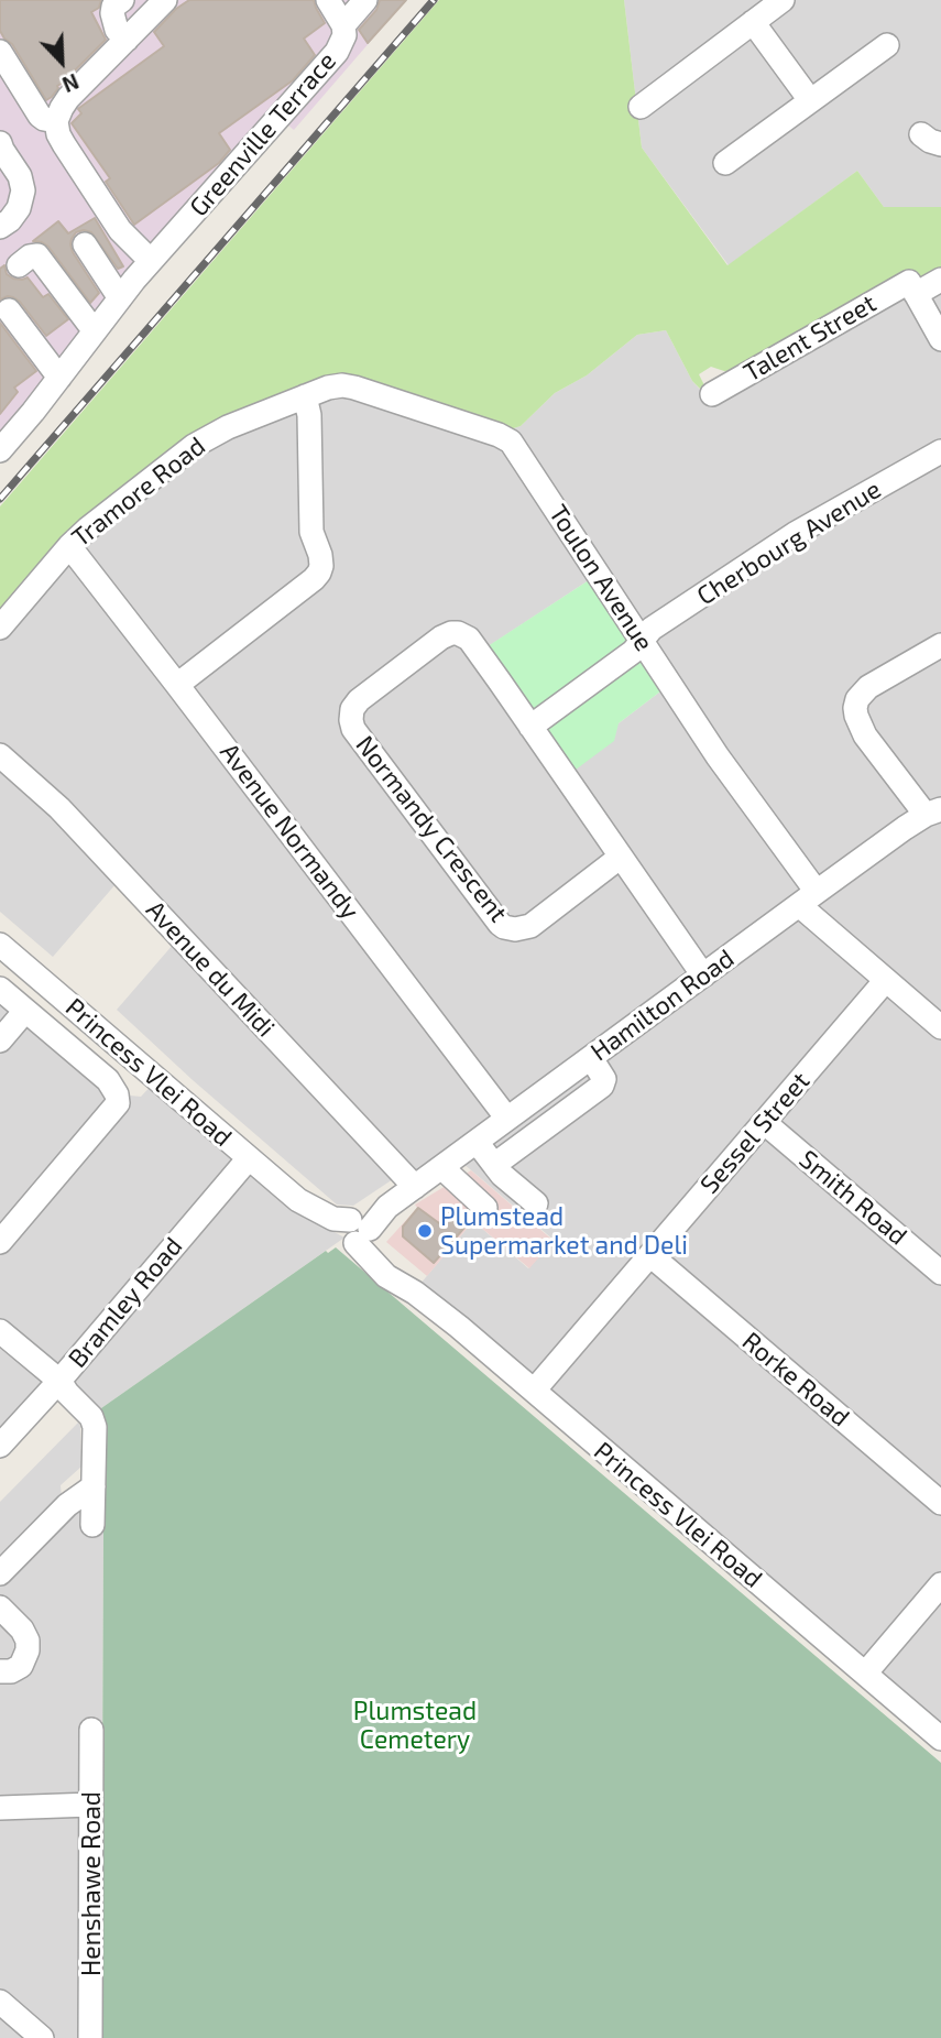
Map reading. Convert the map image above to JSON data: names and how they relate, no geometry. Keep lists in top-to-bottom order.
{
  "streets": {
    "street": [
      "Greenville Terrace",
      "Talent Street",
      "Tramore Road",
      "Cherbourg Avenue",
      "Toulon Avenue",
      "Normandy Crescent",
      "Avenue Normandy",
      "Avenue du Midi",
      "Hamilton Road",
      "Princess Vlei Road",
      "Sessel Street",
      "Smith Road",
      "Bramley Road",
      "Rorke Road",
      "Henshawe Road"
    ]
  },
  "crossings": [
    ["Tramore Road", "Toulon Avenue"],
    ["Tramore Road", "Avenue Normandy"],
    ["Cherbourg Avenue", "Toulon Avenue"],
    ["Toulon Avenue", "Hamilton Road"],
    ["Toulon Avenue", "Sessel Street"],
    ["Normandy Crescent", "Hamilton Road"],
    ["Avenue Normandy", "Hamilton Road"],
    ["Avenue du Midi", "Hamilton Road"],
    ["Hamilton Road", "Princess Vlei Road"],
    ["Princess Vlei Road", "Sessel Street"],
    ["Princess Vlei Road", "Bramley Road"],
    ["Sessel Street", "Smith Road"],
    ["Sessel Street", "Rorke Road"]
  ],
  "parks": ["Plumstead Cemetery"],
  "places": ["Plumstead Supermarket and Deli"],
  "north": "bottom right"
}
